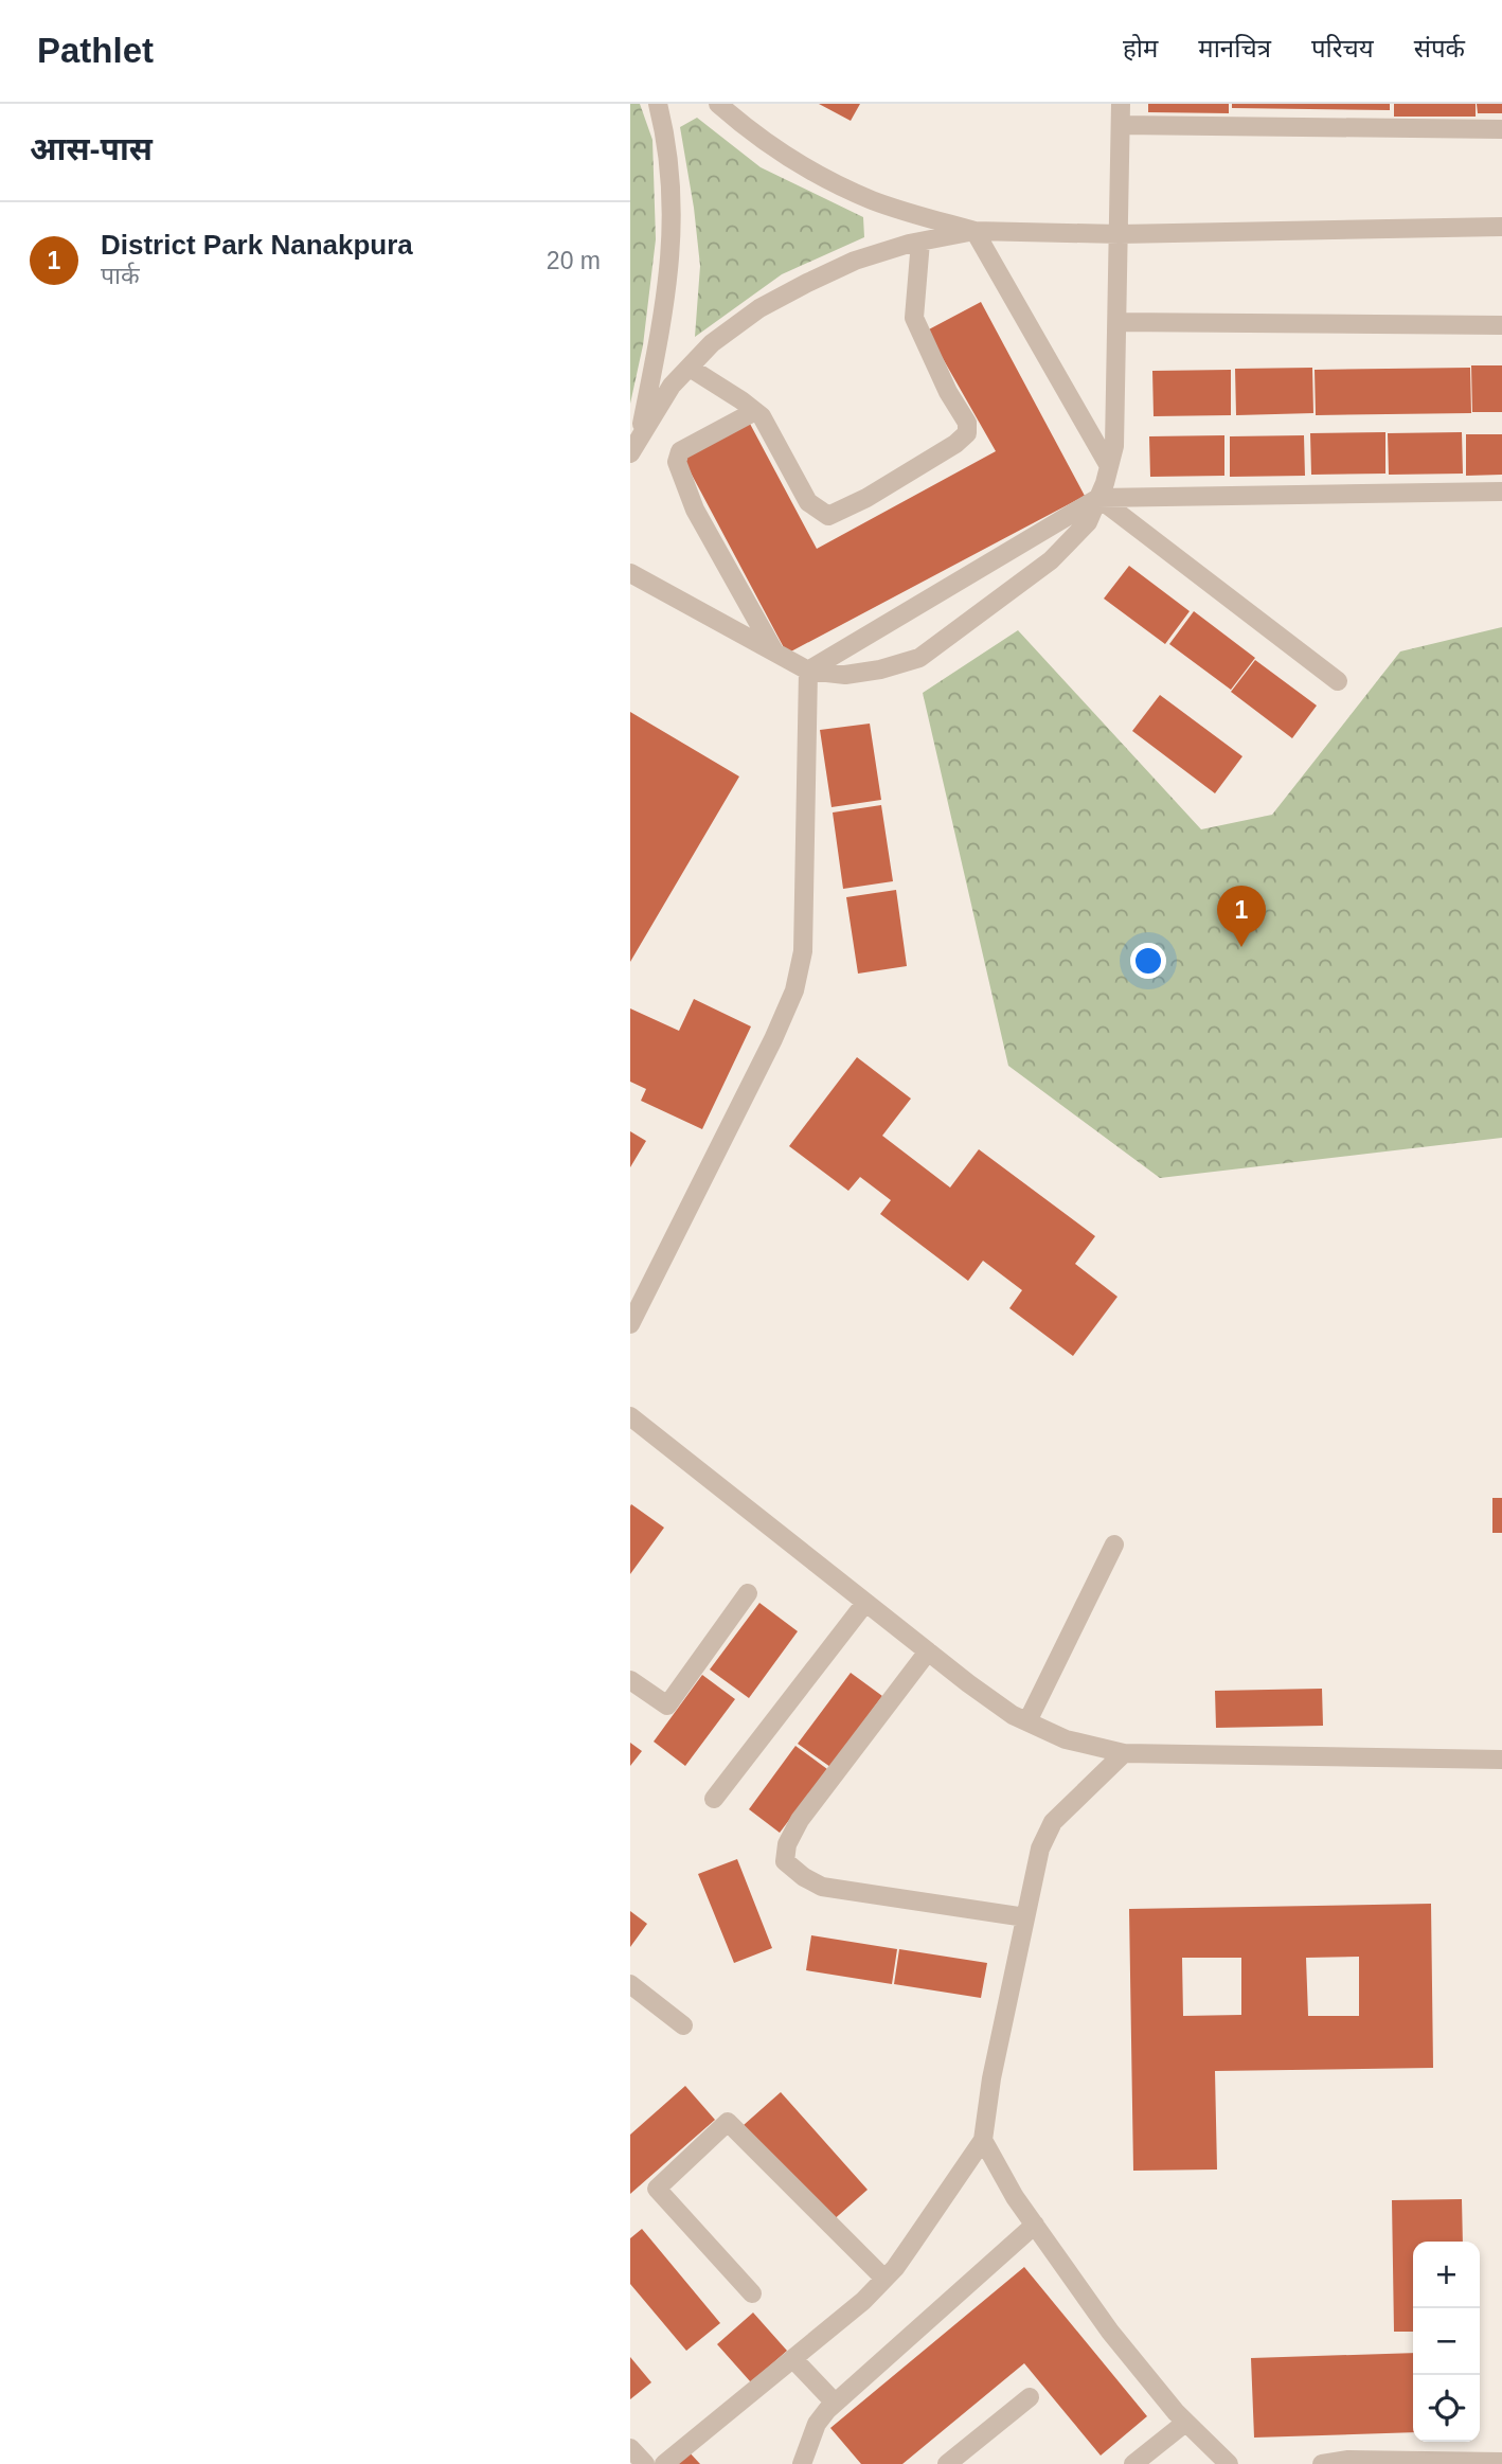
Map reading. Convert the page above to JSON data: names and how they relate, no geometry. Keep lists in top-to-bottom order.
{
  "page": {
    "header": "Pathlet",
    "nav": [
      "होम",
      "मानचित्र",
      "परिचय",
      "संपर्क"
    ],
    "heading": "आस-पास",
    "list": [
      {
        "mark": "1",
        "name": "District Park Nanakpura",
        "note": "पार्क",
        "value": "20 m"
      }
    ],
    "pins": "1",
    "map_buttons": ["+", "−"]
  }
}
